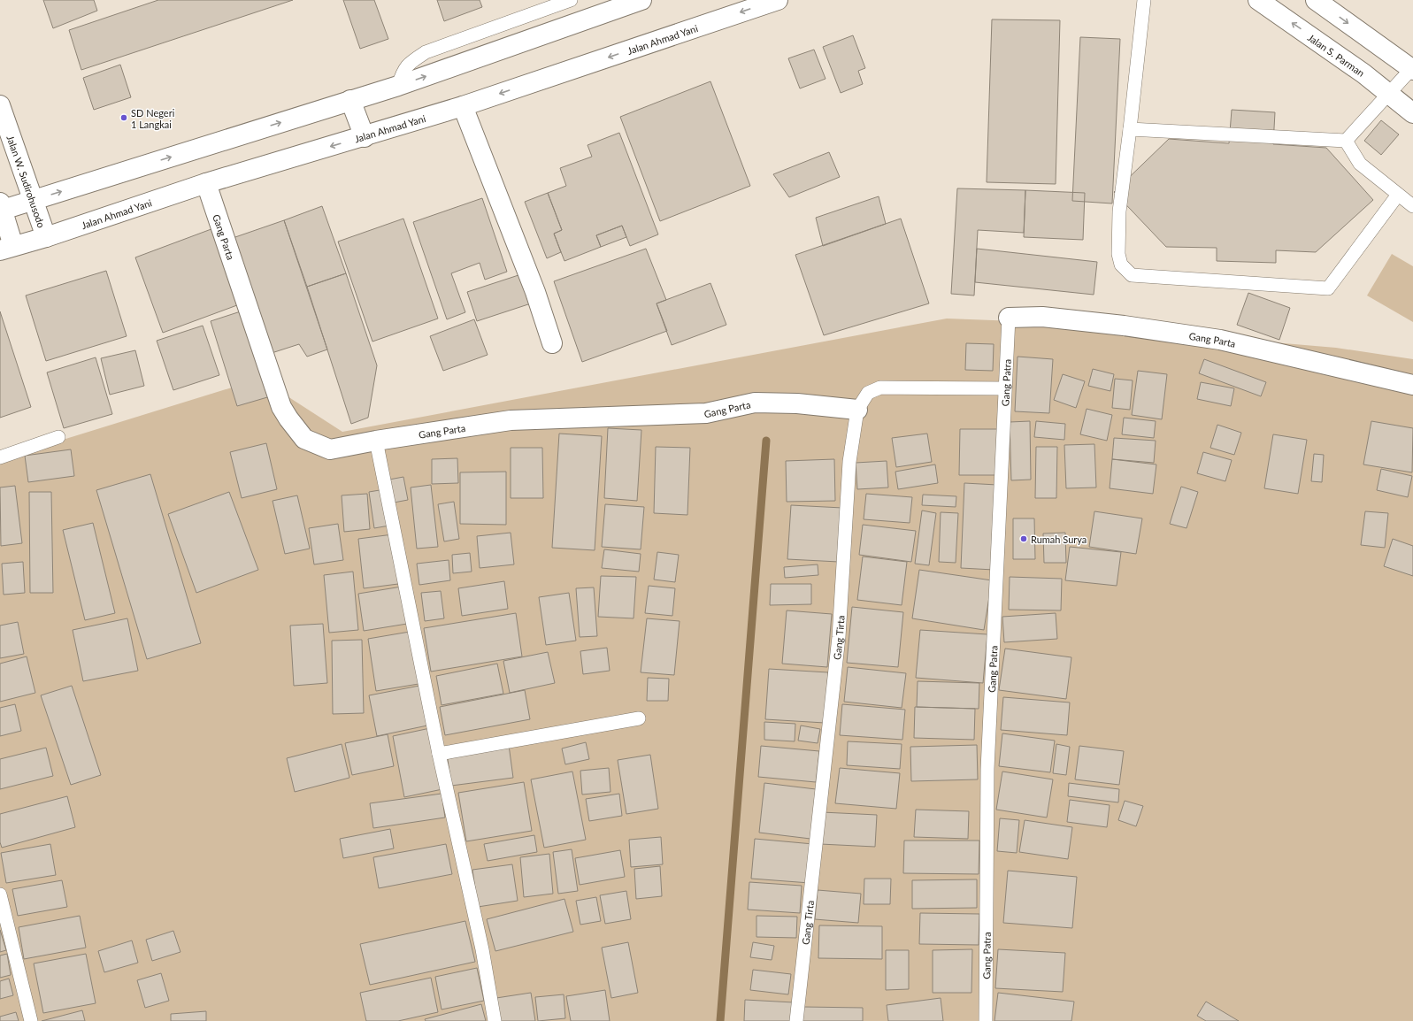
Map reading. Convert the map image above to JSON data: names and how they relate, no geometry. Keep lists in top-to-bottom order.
{
  "streets": {
    "main road": [
      "Jalan Ahmad Yani",
      "Jalan S. Parman",
      "Jalan W. Sudirohusodo",
      "Gang Parta"
    ],
    "lane": ["Gang Patra", "Gang Tirta"]
  },
  "crossings": [
    ["Jalan Ahmad Yani", "Jalan W. Sudirohusodo"],
    ["Jalan Ahmad Yani", "Gang Parta"],
    ["Gang Parta", "Gang Patra"],
    ["Gang Parta", "Gang Tirta"],
    ["Gang Patra", "Gang Tirta"]
  ],
  "places": ["SD Negeri 1 Langkai", "Rumah Surya"]
}
